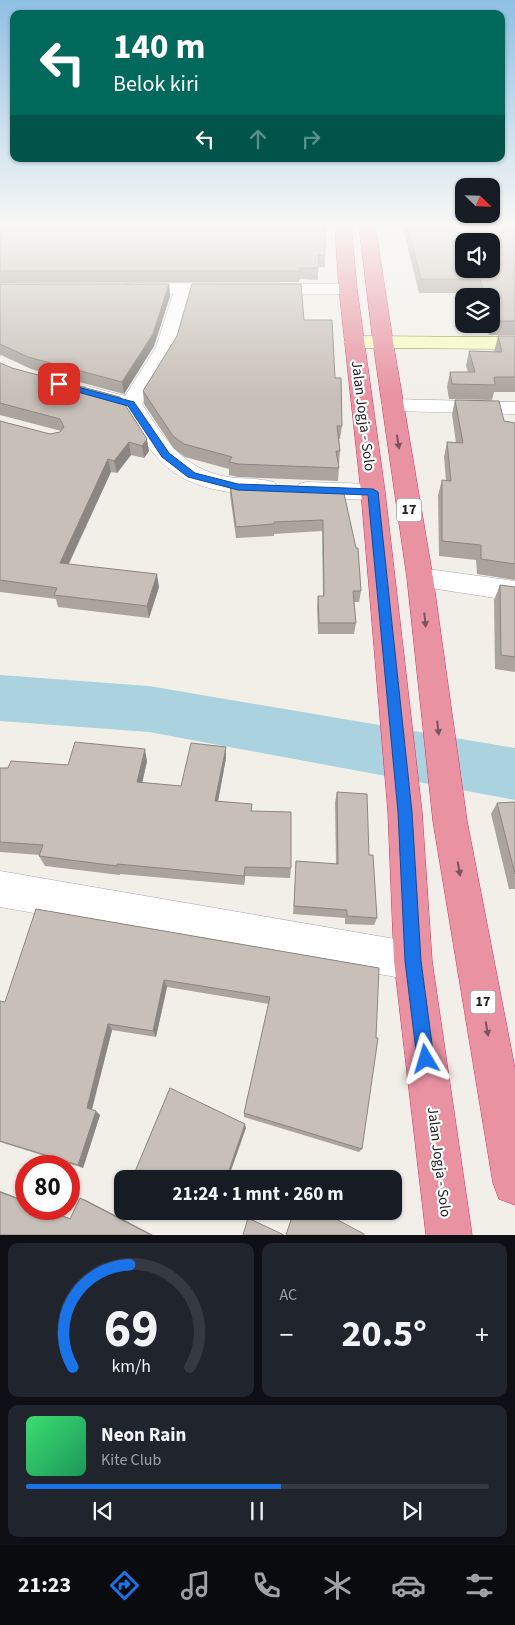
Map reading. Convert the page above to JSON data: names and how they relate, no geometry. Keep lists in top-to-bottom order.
{
  "streets": {
    "highway": ["Jalan Jogja - Solo", "17"]
  },
  "north": "bottom right",
  "page": {
    "turn": ["140 m", "Belok kiri"],
    "limit": "80",
    "trip": "21:24 · 1 mnt · 260 m",
    "tile": "AC",
    "heat": ["−", "20.5°", "+"],
    "song": ["Neon Rain", "Kite Club"],
    "tabs": "21:23",
    "gauge": ["69", "km/h"]
  }
}
